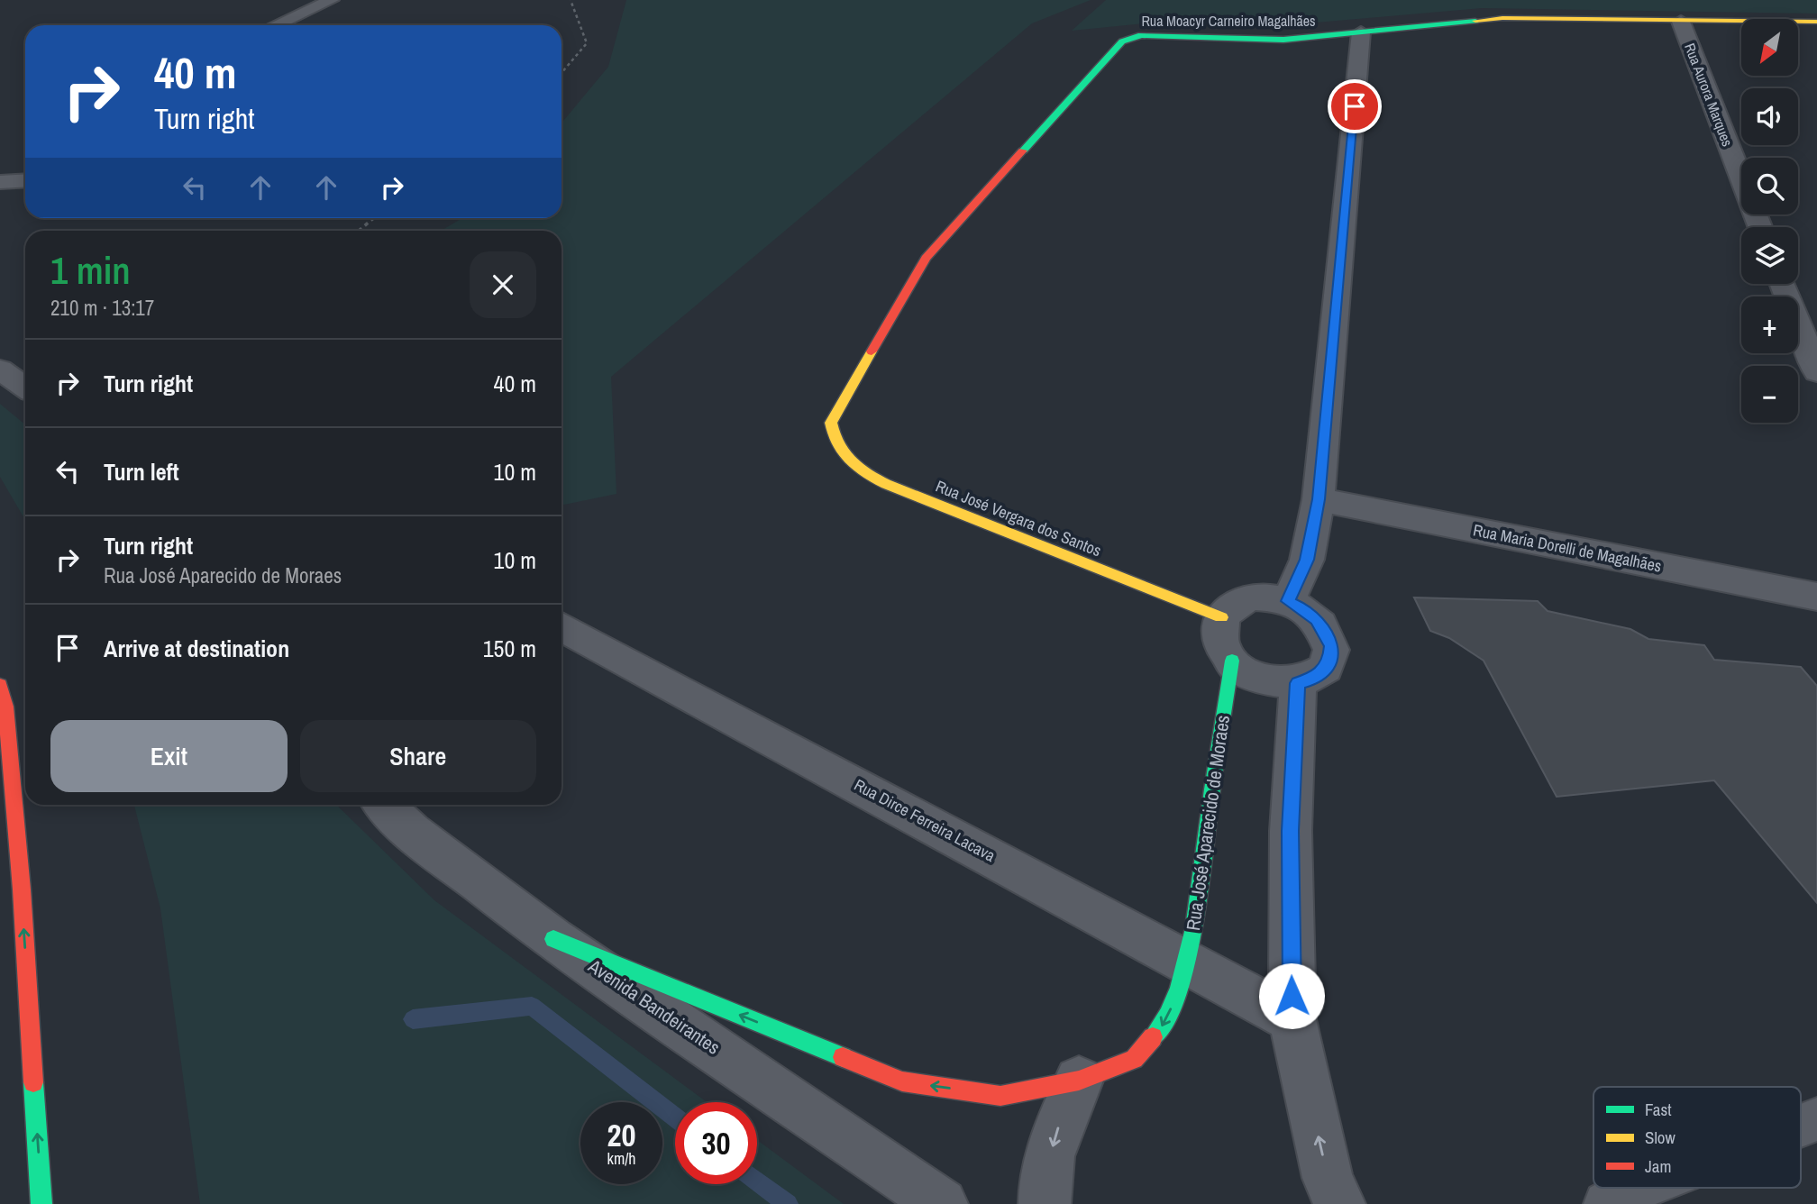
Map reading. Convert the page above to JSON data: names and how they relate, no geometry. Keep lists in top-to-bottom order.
{
  "streets": {
    "main road": ["Rua Moacyr Carneiro Magalhães", "Rua José Vergara dos Santos", "Rua José Aparecido de Moraes"],
    "street": [
      "Rua Aurora Marques",
      "Rua Maria Dorelli de Magalhães",
      "Rua Dirce Ferreira Lacava",
      "Avenida Bandeirantes"
    ]
  },
  "crossings": [
    ["Rua Moacyr Carneiro Magalhães", "Rua Aurora Marques"],
    ["Rua Moacyr Carneiro Magalhães", "Rua José Vergara dos Santos"],
    ["Rua José Vergara dos Santos", "Rua José Aparecido de Moraes"],
    ["Rua Dirce Ferreira Lacava", "Rua José Aparecido de Moraes"],
    ["Rua José Aparecido de Moraes", "Avenida Bandeirantes"]
  ],
  "one_way": ["Rua José Aparecido de Moraes"],
  "legend": ["Fast", "Slow", "Jam"],
  "north": "bottom left",
  "page": {
    "map_buttons": ["+", "−"],
    "turn": ["40 m", "Turn right"],
    "heading": ["1 min", "210 m · 13:17"],
    "list": [
      {
        "name": "Turn right",
        "value": "40 m"
      },
      {
        "name": "Turn left",
        "value": "10 m"
      },
      {
        "name": "Turn right",
        "note": "Rua José Aparecido de Moraes",
        "value": "10 m"
      },
      {
        "name": "Arrive at destination",
        "value": "150 m"
      }
    ],
    "buttons": ["Exit", "Share"],
    "speed": "20 km/h",
    "limit": "30"
  }
}
